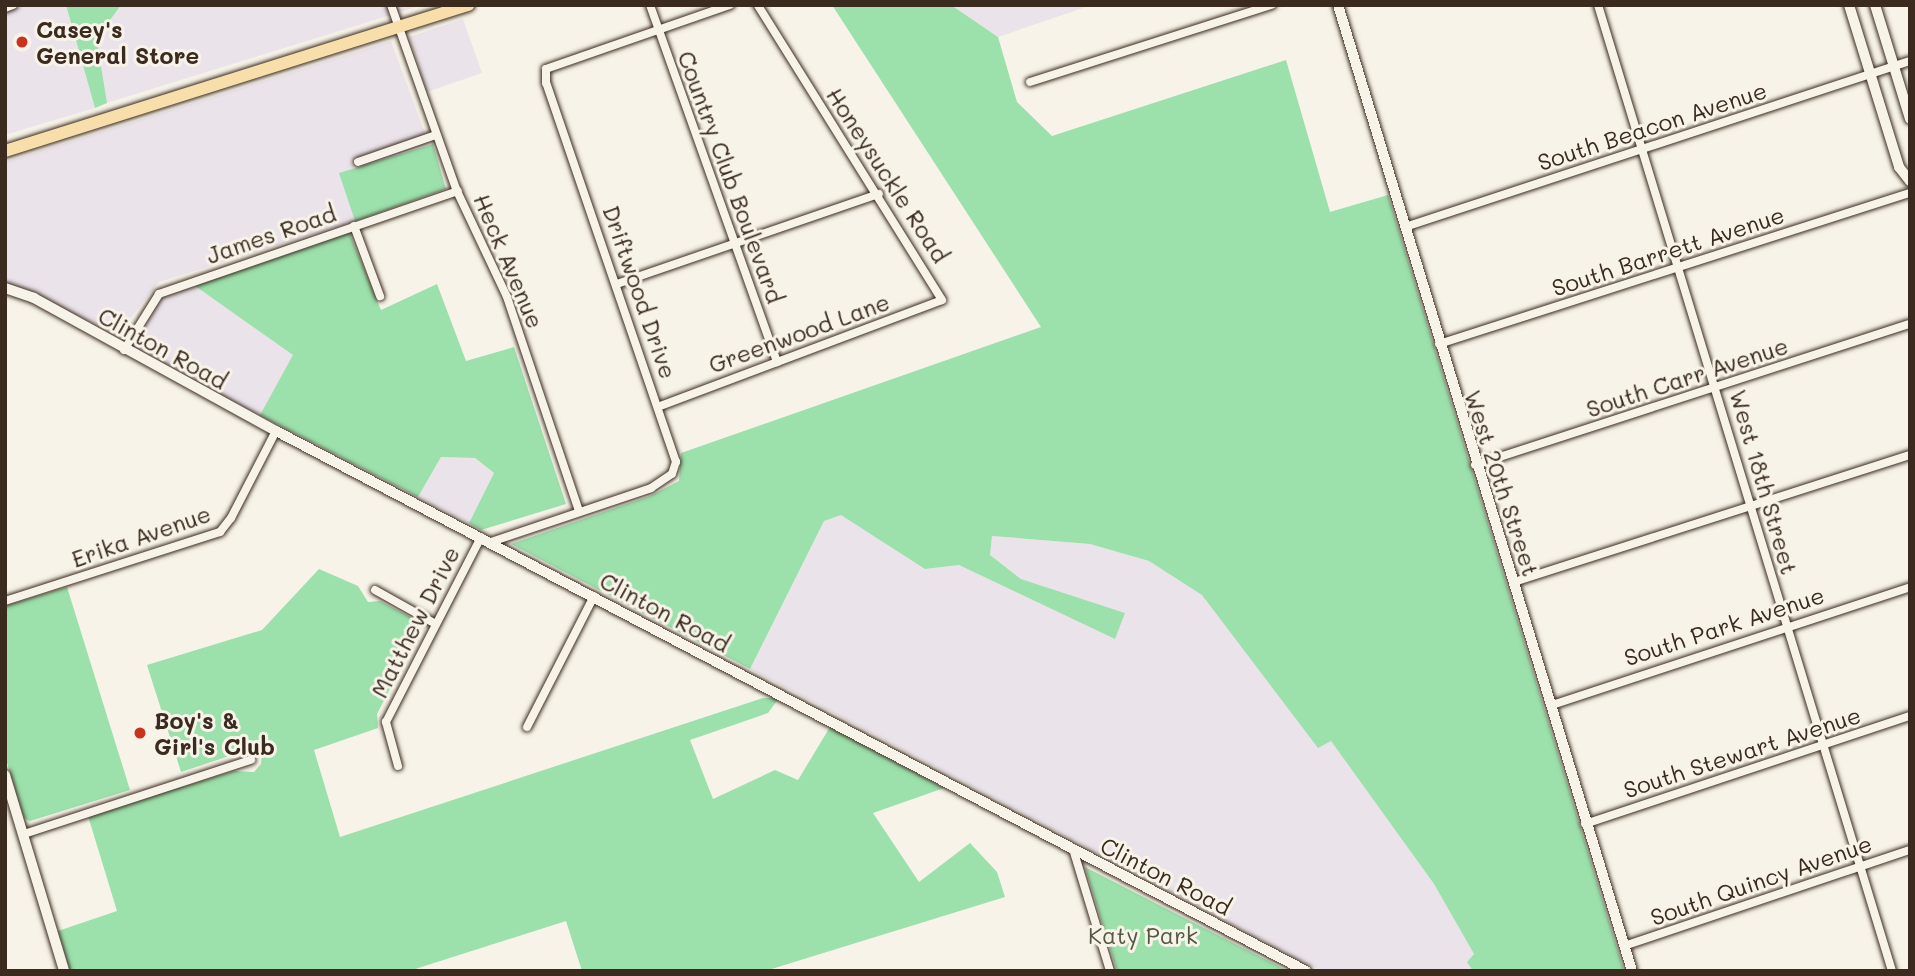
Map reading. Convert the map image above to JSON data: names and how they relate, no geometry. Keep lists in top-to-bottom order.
{
  "streets": {
    "street": [
      "South Beacon Avenue",
      "Honeysuckle Road",
      "Country Club Boulevard",
      "James Road",
      "South Barrett Avenue",
      "Heck Avenue",
      "Driftwood Drive",
      "Greenwood Lane",
      "Clinton Road",
      "South Carr Avenue",
      "West 18th Street",
      "West 20th Street",
      "Erika Avenue",
      "Matthew Drive",
      "South Park Avenue",
      "South Stewart Avenue",
      "South Quincy Avenue"
    ]
  },
  "crossings": [
    ["South Beacon Avenue", "West 18th Street"],
    ["South Beacon Avenue", "West 20th Street"],
    ["Honeysuckle Road", "Greenwood Lane"],
    ["Country Club Boulevard", "Driftwood Drive"],
    ["Country Club Boulevard", "Greenwood Lane"],
    ["James Road", "Heck Avenue"],
    ["James Road", "Clinton Road"],
    ["South Barrett Avenue", "West 18th Street"],
    ["South Barrett Avenue", "West 20th Street"],
    ["Heck Avenue", "Driftwood Drive"],
    ["Driftwood Drive", "Greenwood Lane"],
    ["Clinton Road", "Erika Avenue"],
    ["Clinton Road", "Matthew Drive"],
    ["South Carr Avenue", "West 18th Street"],
    ["South Carr Avenue", "West 20th Street"],
    ["West 18th Street", "South Park Avenue"],
    ["West 18th Street", "South Stewart Avenue"],
    ["West 18th Street", "South Quincy Avenue"],
    ["West 20th Street", "South Park Avenue"],
    ["West 20th Street", "South Stewart Avenue"],
    ["West 20th Street", "South Quincy Avenue"]
  ],
  "parks": ["Katy Park"],
  "places": ["Casey's General Store", "Boy's & Girl's Club"]
}
